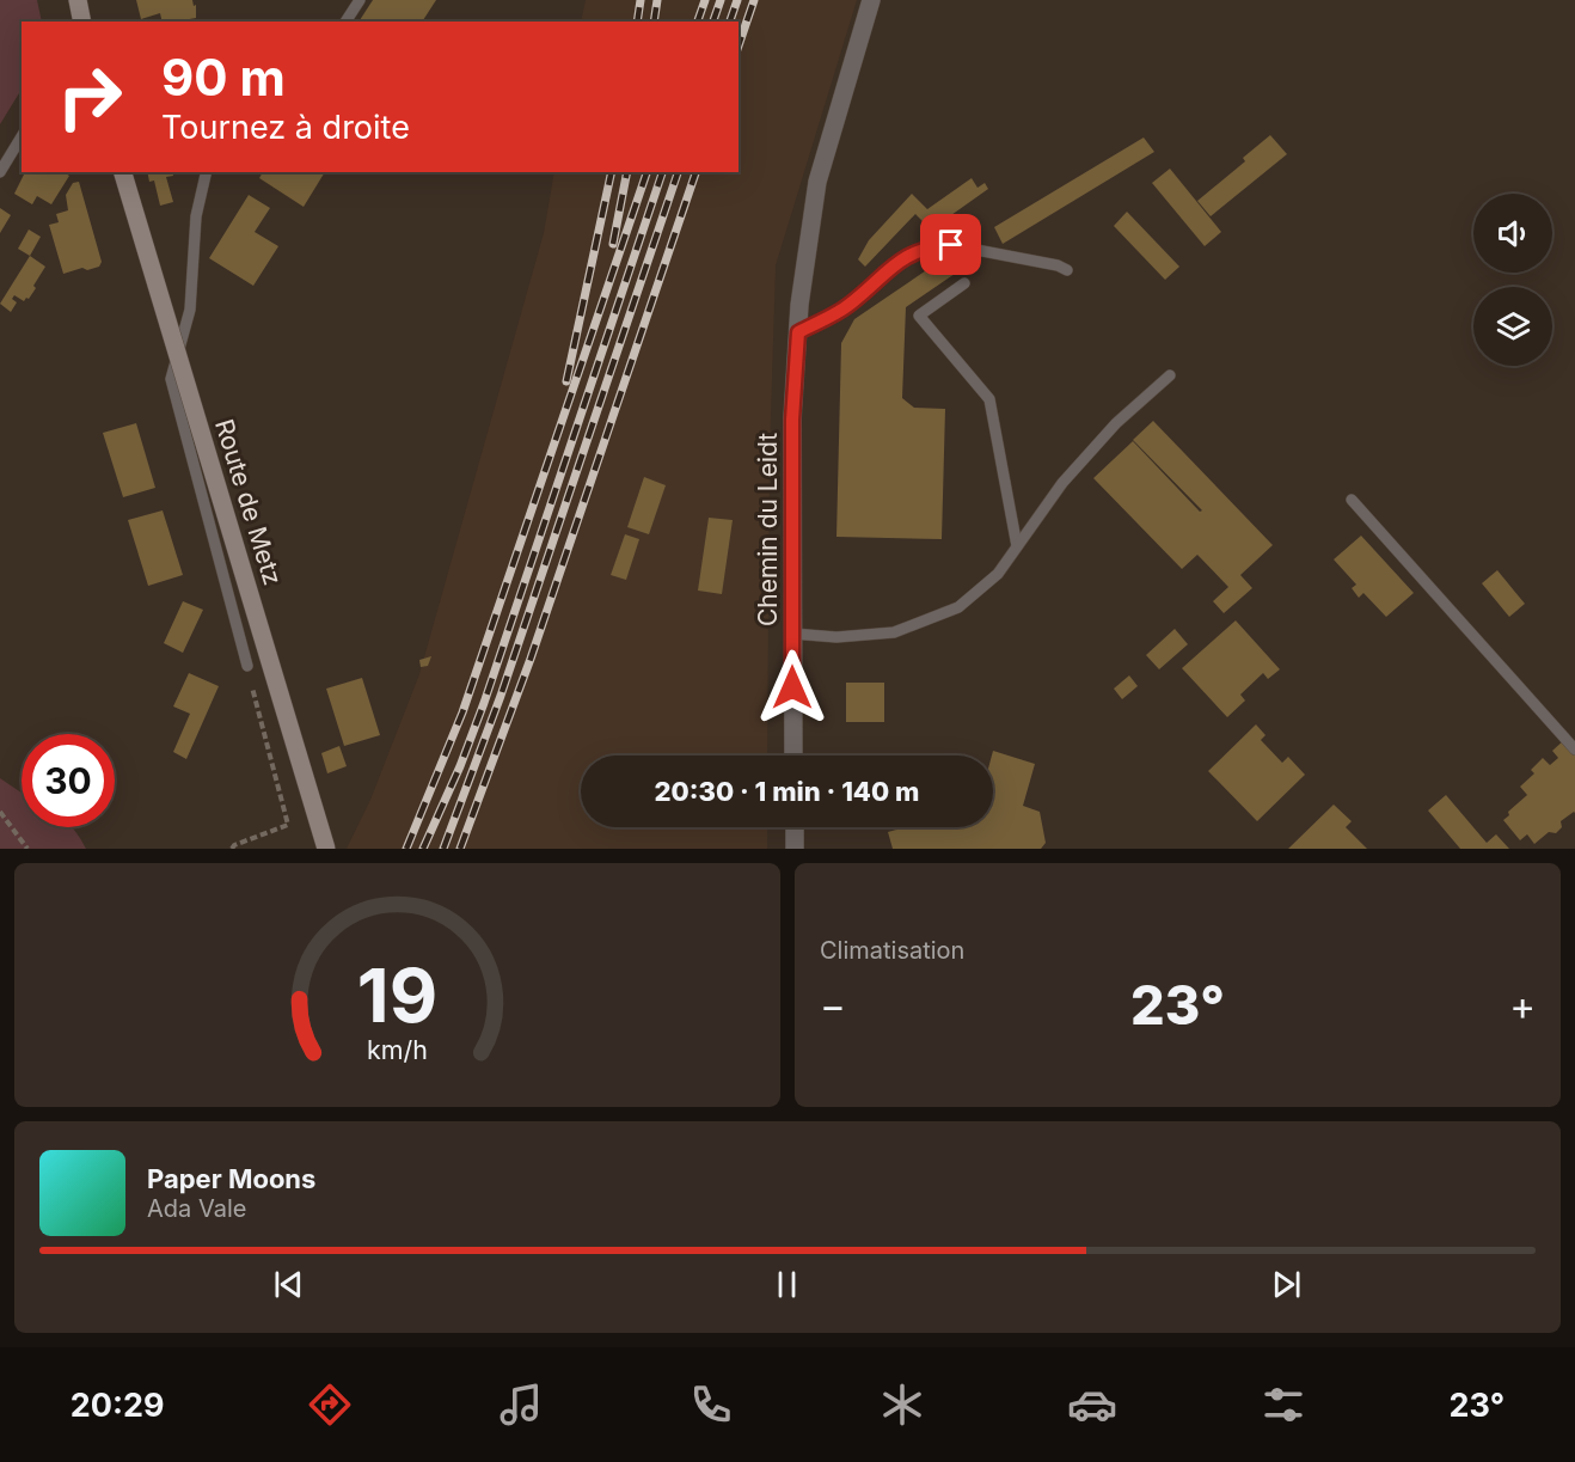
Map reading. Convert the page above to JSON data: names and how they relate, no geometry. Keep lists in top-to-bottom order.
{
  "streets": {
    "main road": ["Route de Metz"],
    "street": ["Chemin du Leidt"]
  },
  "page": {
    "turn": ["90 m", "Tournez à droite"],
    "limit": "30",
    "trip": "20:30 · 1 min · 140 m",
    "tile": "Climatisation",
    "heat": ["−", "23°", "+"],
    "song": ["Paper Moons", "Ada Vale"],
    "tabs": ["20:29", "23°"],
    "gauge": ["19", "km/h"]
  }
}
